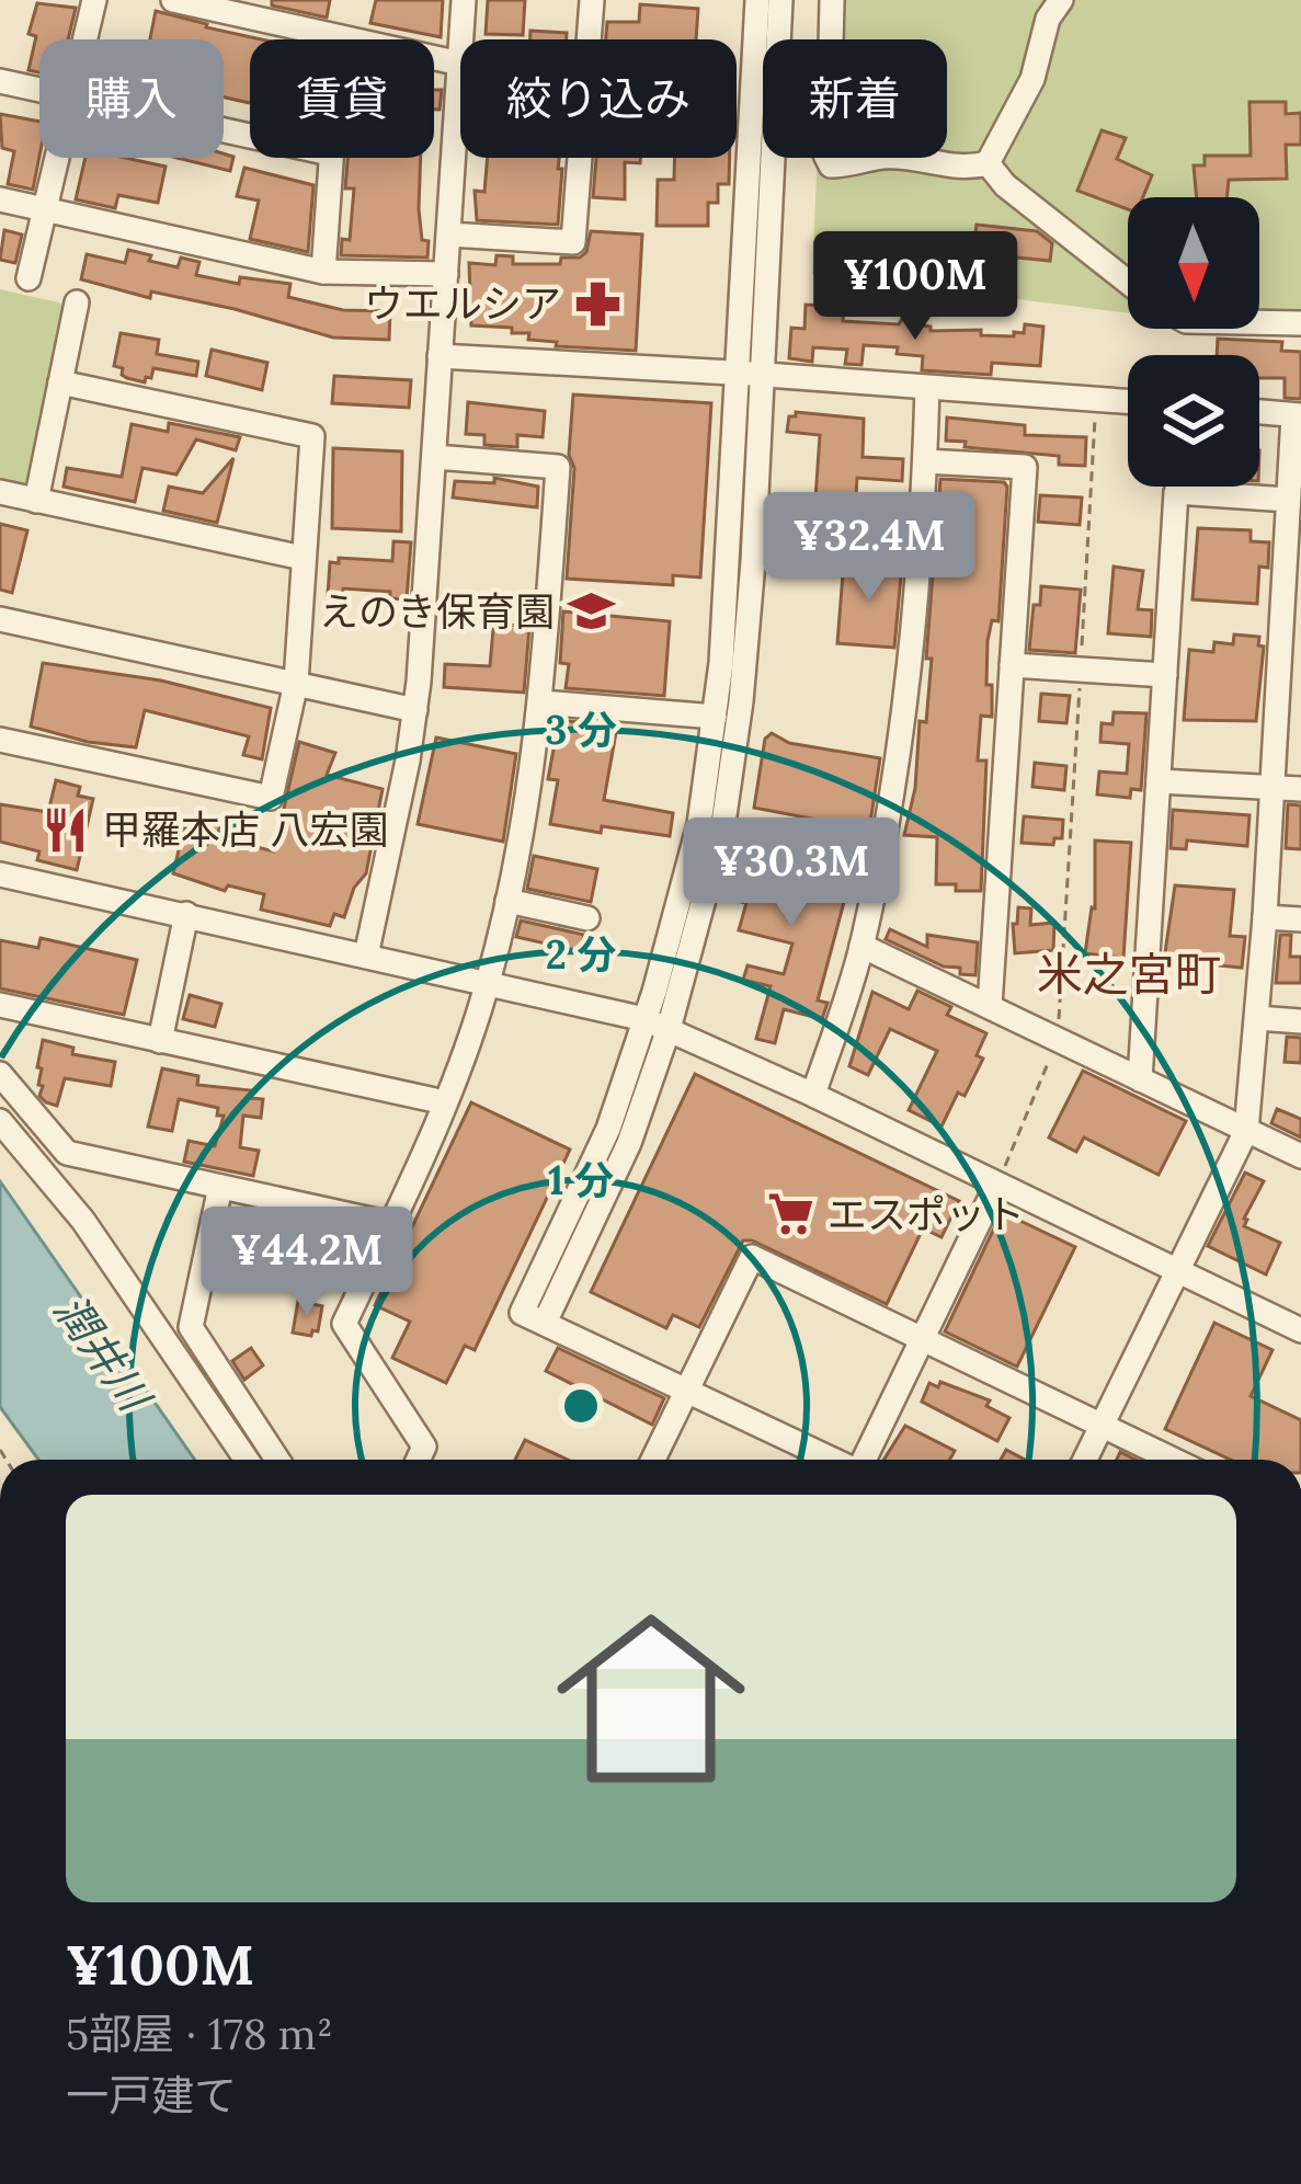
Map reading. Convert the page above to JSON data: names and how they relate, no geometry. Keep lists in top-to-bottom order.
{
  "districts": ["米之宮町"],
  "water": ["潤井川"],
  "places": {
    "pharmacy": ["ウエルシア"],
    "school or university": ["えのき保育園"],
    "restaurant": ["甲羅本店 八宏園"],
    "supermarket": ["エスポット"]
  },
  "north": "bottom",
  "page": {
    "chip": [
      "購入",
      "賃貸",
      "絞り込み",
      "新着"
    ],
    "price": [
      "¥100M",
      "¥32.4M",
      "¥30.3M",
      "¥44.2M"
    ],
    "list": [
      {
        "name": "¥100M",
        "note": "5部屋 · 178 m² · 一戸建て"
      }
    ]
  },
  "rings": ["3 分", "2 分", "1 分"]
}
